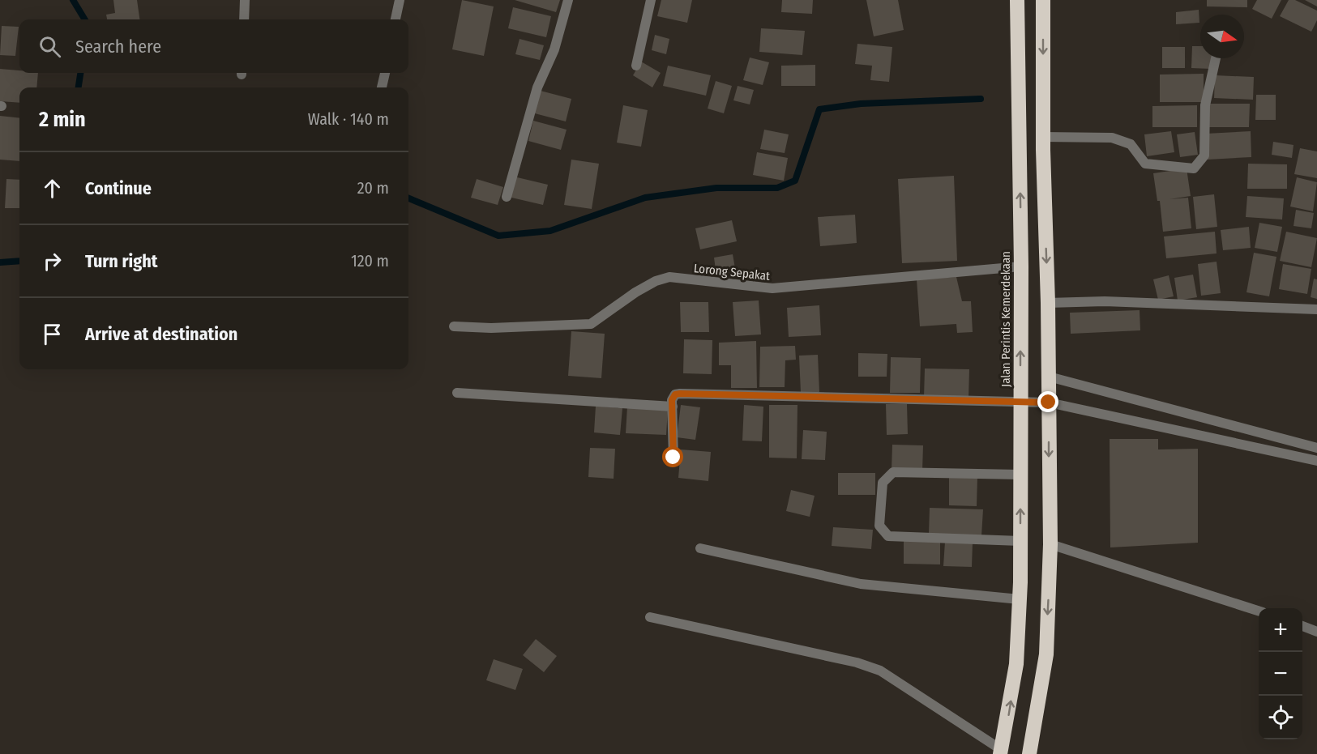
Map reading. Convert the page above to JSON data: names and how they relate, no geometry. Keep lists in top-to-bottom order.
{
  "streets": {
    "highway": ["Jalan Perintis Kemerdekaan"],
    "street": ["Lorong Sepakat"]
  },
  "crossings": [
    ["Lorong Sepakat", "Jalan Perintis Kemerdekaan"]
  ],
  "north": "right",
  "page": {
    "search": "Search here",
    "heading": ["2 min", "Walk · 140 m"],
    "list": [
      ["Continue", "20 m"],
      ["Turn right", "120 m"],
      "Arrive at destination"
    ],
    "map_buttons": ["+", "−"]
  }
}
